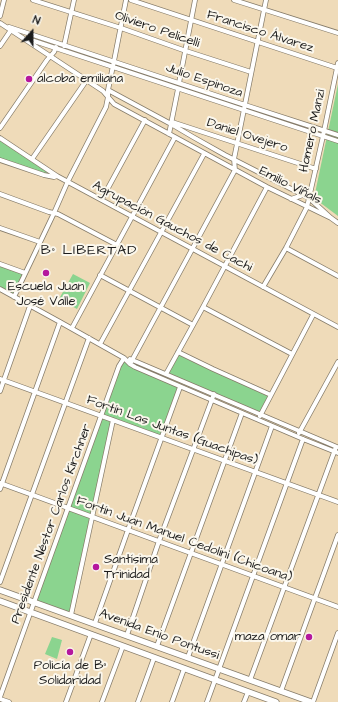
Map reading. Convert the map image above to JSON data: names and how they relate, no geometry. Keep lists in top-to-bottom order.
{
  "streets": {
    "main road": ["Avenida Enio Pontussi"],
    "street": [
      "Oliviero Pelicelli",
      "Francisco Álvarez",
      "Julio Espinoza",
      "Homero Manzi",
      "Daniel Ovejero",
      "Emilio Viñals",
      "Agrupación Gauchos de Cachi",
      "Fortín Las Juntas (Guachipas)",
      "Presidente Néstor Carlos Kirchner",
      "Fortín Juan Manuel Cedolini (Chicoana)"
    ]
  },
  "crossings": [
    ["Francisco Álvarez", "Homero Manzi"],
    ["Julio Espinoza", "Homero Manzi"],
    ["Julio Espinoza", "Emilio Viñals"],
    ["Homero Manzi", "Daniel Ovejero"],
    ["Homero Manzi", "Emilio Viñals"],
    ["Homero Manzi", "Agrupación Gauchos de Cachi"],
    ["Daniel Ovejero", "Emilio Viñals"],
    ["Fortín Las Juntas (Guachipas)", "Presidente Néstor Carlos Kirchner"],
    ["Presidente Néstor Carlos Kirchner", "Fortín Juan Manuel Cedolini (Chicoana)"],
    ["Presidente Néstor Carlos Kirchner", "Avenida Enio Pontussi"]
  ],
  "districts": ["B° LIBERTAD"],
  "places": [
    "alcoba emiliana",
    "Escuela Juan José Valle",
    "Santísima Trinidad",
    "maza omar",
    "Policía de B° Solidaridad"
  ],
  "north": "top"
}
